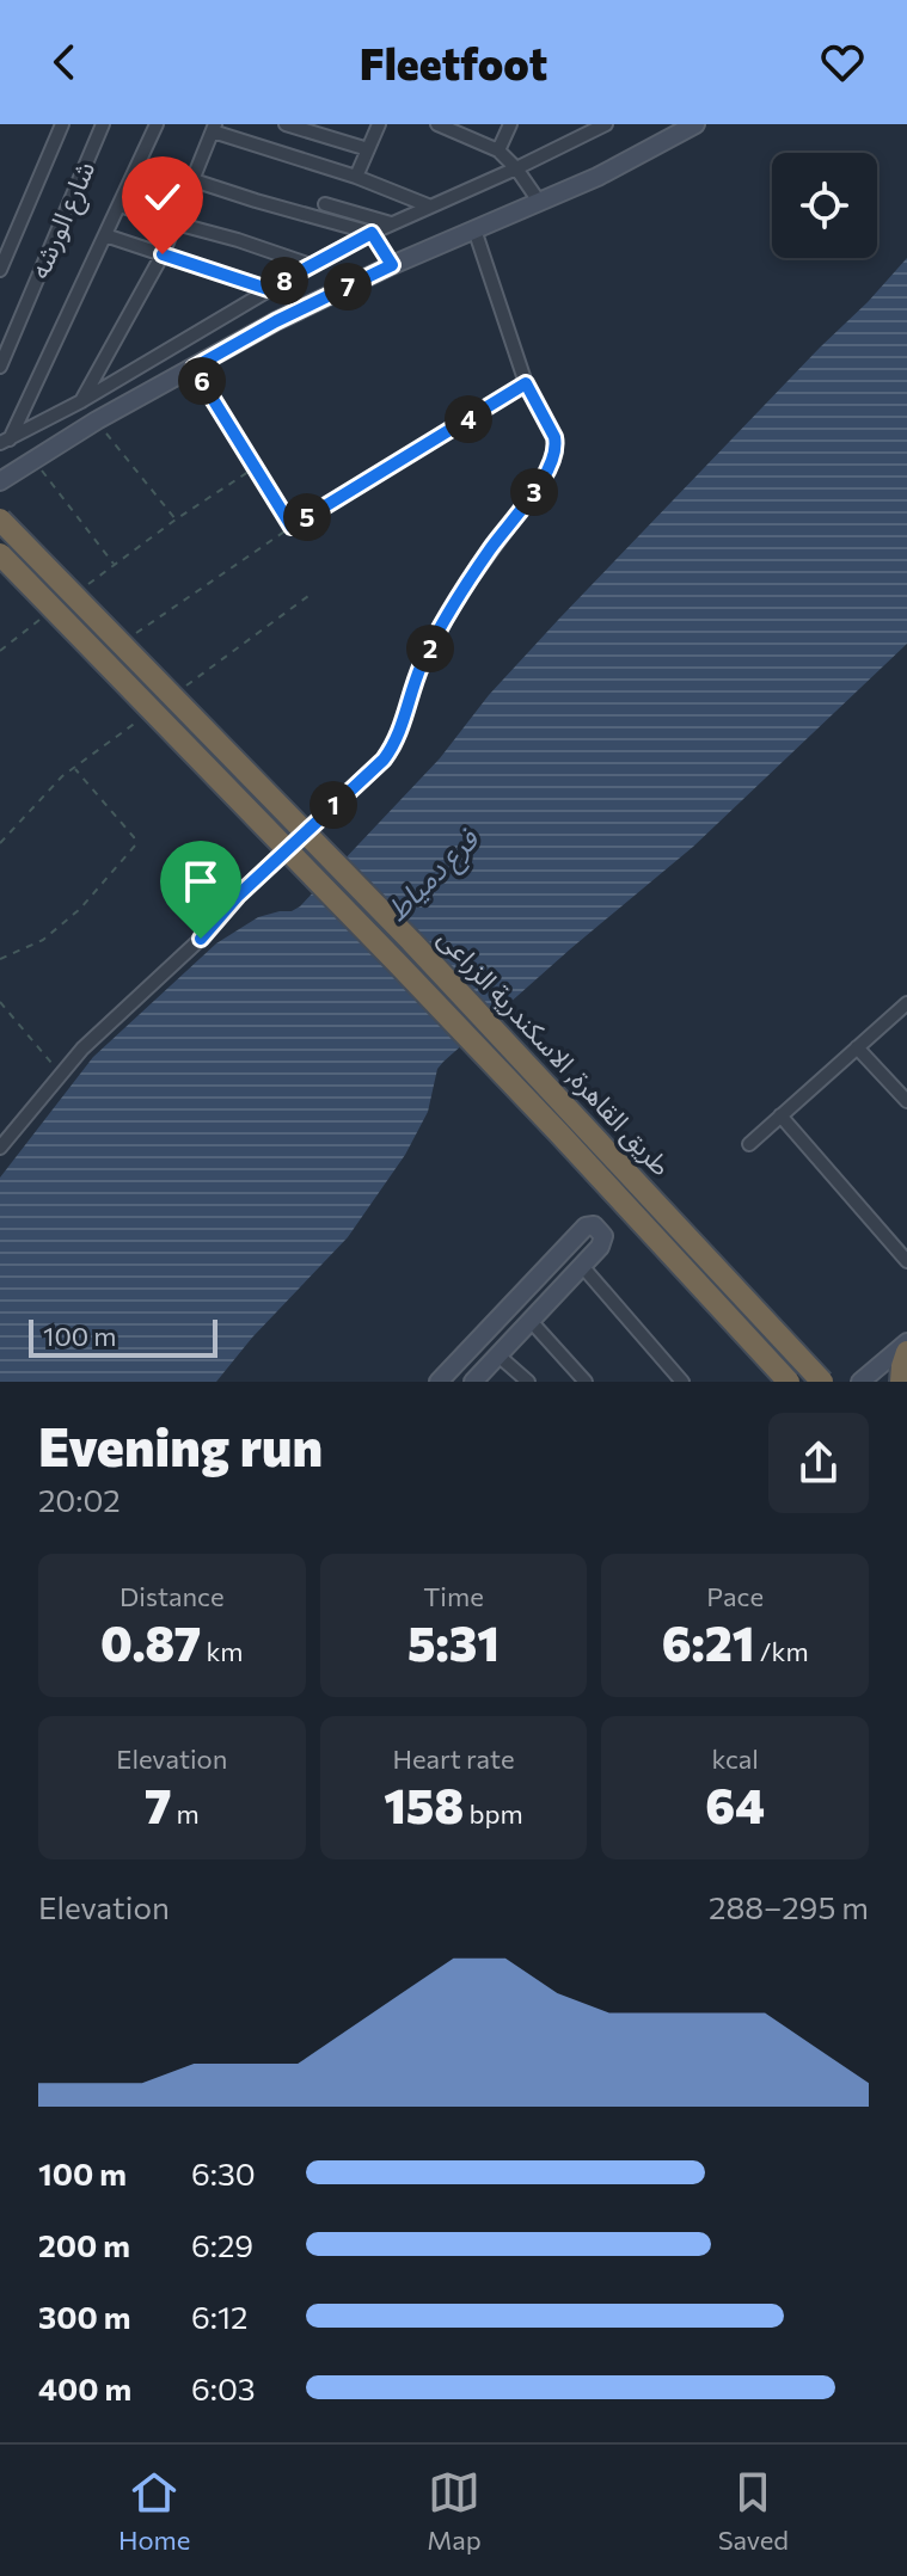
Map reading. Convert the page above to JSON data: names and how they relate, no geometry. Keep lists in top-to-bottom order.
{
  "streets": {
    "highway": ["طريق القاهرة, الاسكندرية الزراعى"],
    "street": ["شارع الورشه"]
  },
  "water": ["فرع دمياط"],
  "scale_bar": "100 m",
  "page": {
    "header": "Fleetfoot",
    "pins": [
      "8",
      "7",
      "6",
      "4",
      "3",
      "5",
      "2",
      "1"
    ],
    "scale": "100 m",
    "heading": ["Evening run", "20:02"],
    "stats": [
      ["Distance", "0.87 km"],
      ["Time", "5:31"],
      ["Pace", "6:21 /km"],
      ["Elevation", "7 m"],
      ["Heart rate", "158 bpm"],
      ["kcal", "64"]
    ],
    "chart": ["Elevation", "288–295 m"],
    "list": [
      {
        "name": "100 m",
        "note": "6:30"
      },
      {
        "name": "200 m",
        "note": "6:29"
      },
      {
        "name": "300 m",
        "note": "6:12"
      },
      {
        "name": "400 m",
        "note": "6:03"
      }
    ],
    "tabs": ["Home", "Map", "Saved"]
  }
}
